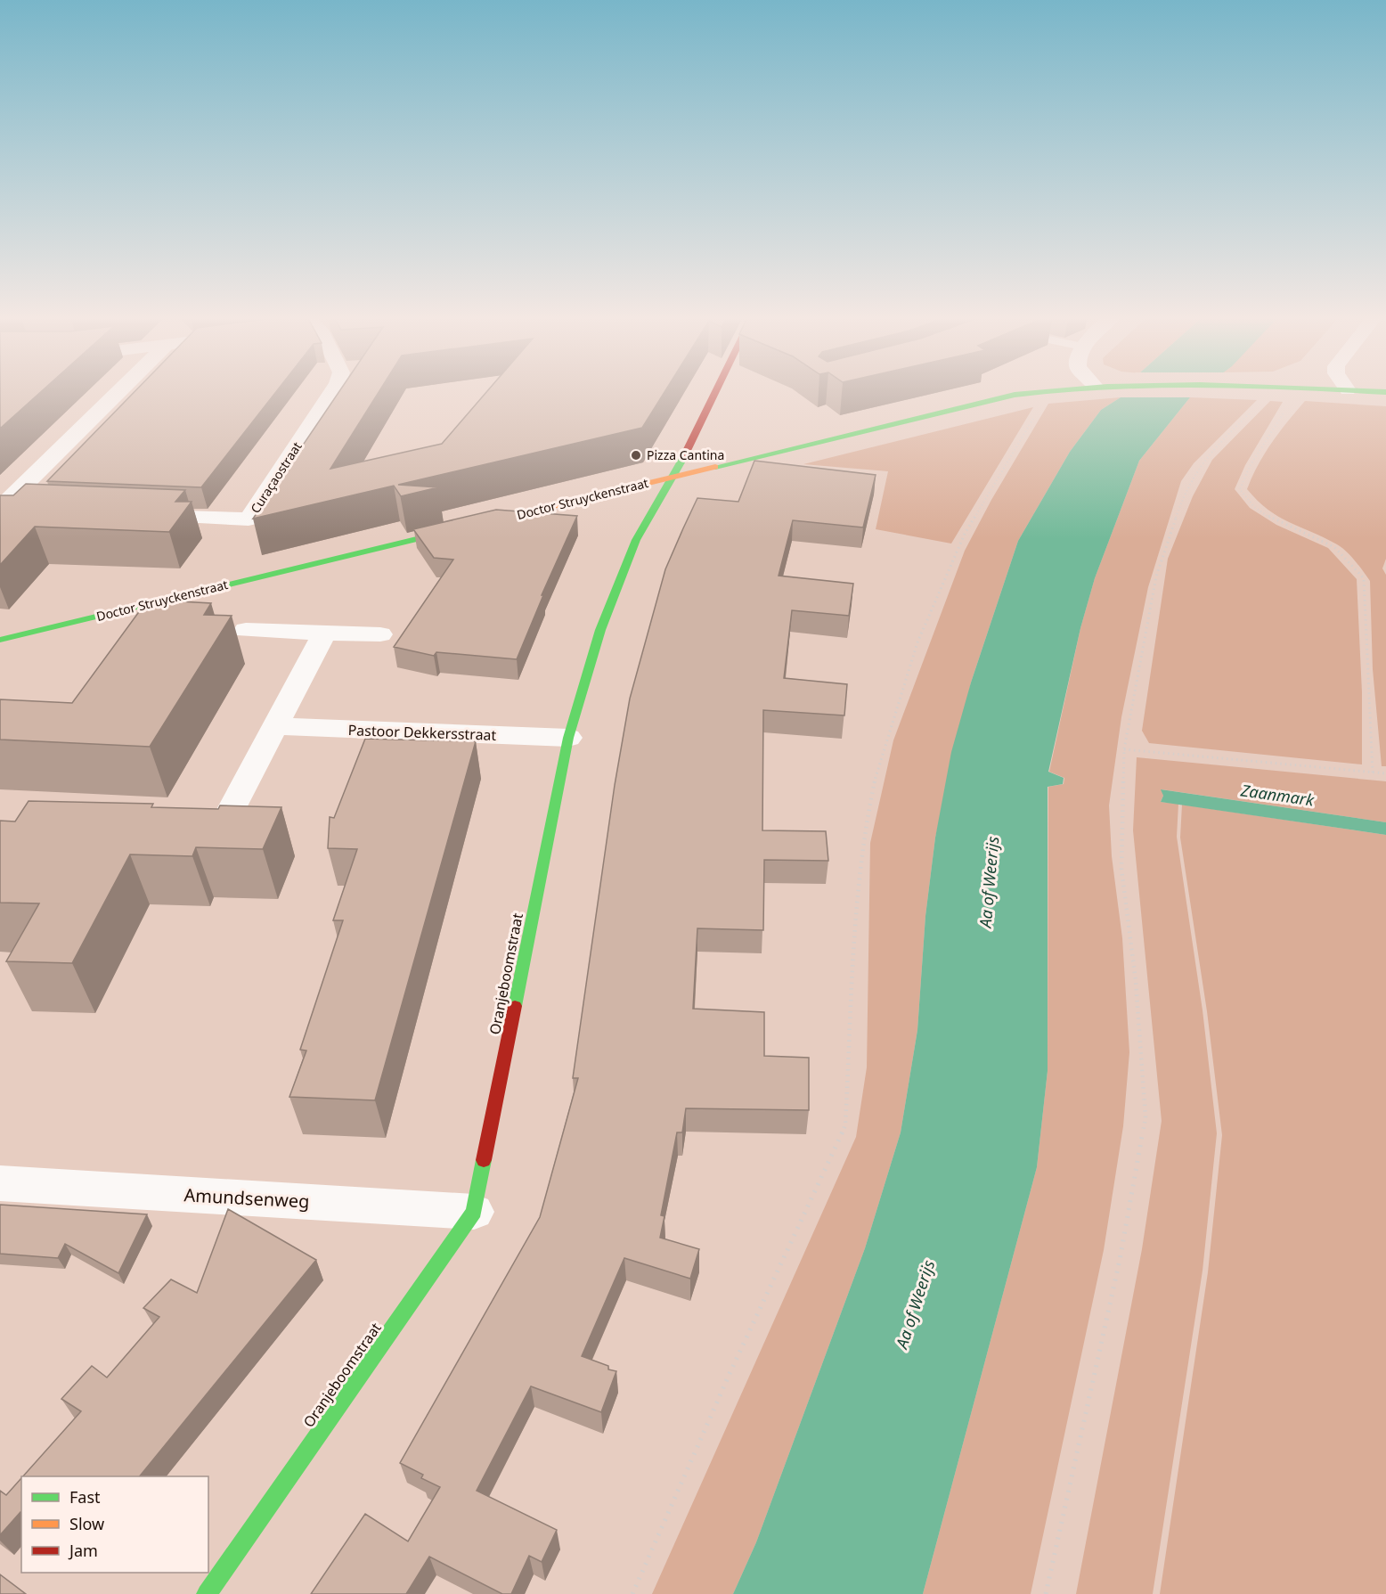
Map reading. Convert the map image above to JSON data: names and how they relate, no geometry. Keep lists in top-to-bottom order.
{
  "streets": {
    "street": [
      "Curaçaostraat",
      "Doctor Struyckenstraat",
      "Pastoor Dekkersstraat",
      "Oranjeboomstraat",
      "Amundsenweg"
    ]
  },
  "crossings": [
    ["Doctor Struyckenstraat", "Oranjeboomstraat"],
    ["Pastoor Dekkersstraat", "Oranjeboomstraat"],
    ["Oranjeboomstraat", "Amundsenweg"]
  ],
  "water": ["Zaanmark", "Aa of Weerijs"],
  "places": ["Pizza Cantina"],
  "legend": ["Fast", "Slow", "Jam"]
}
